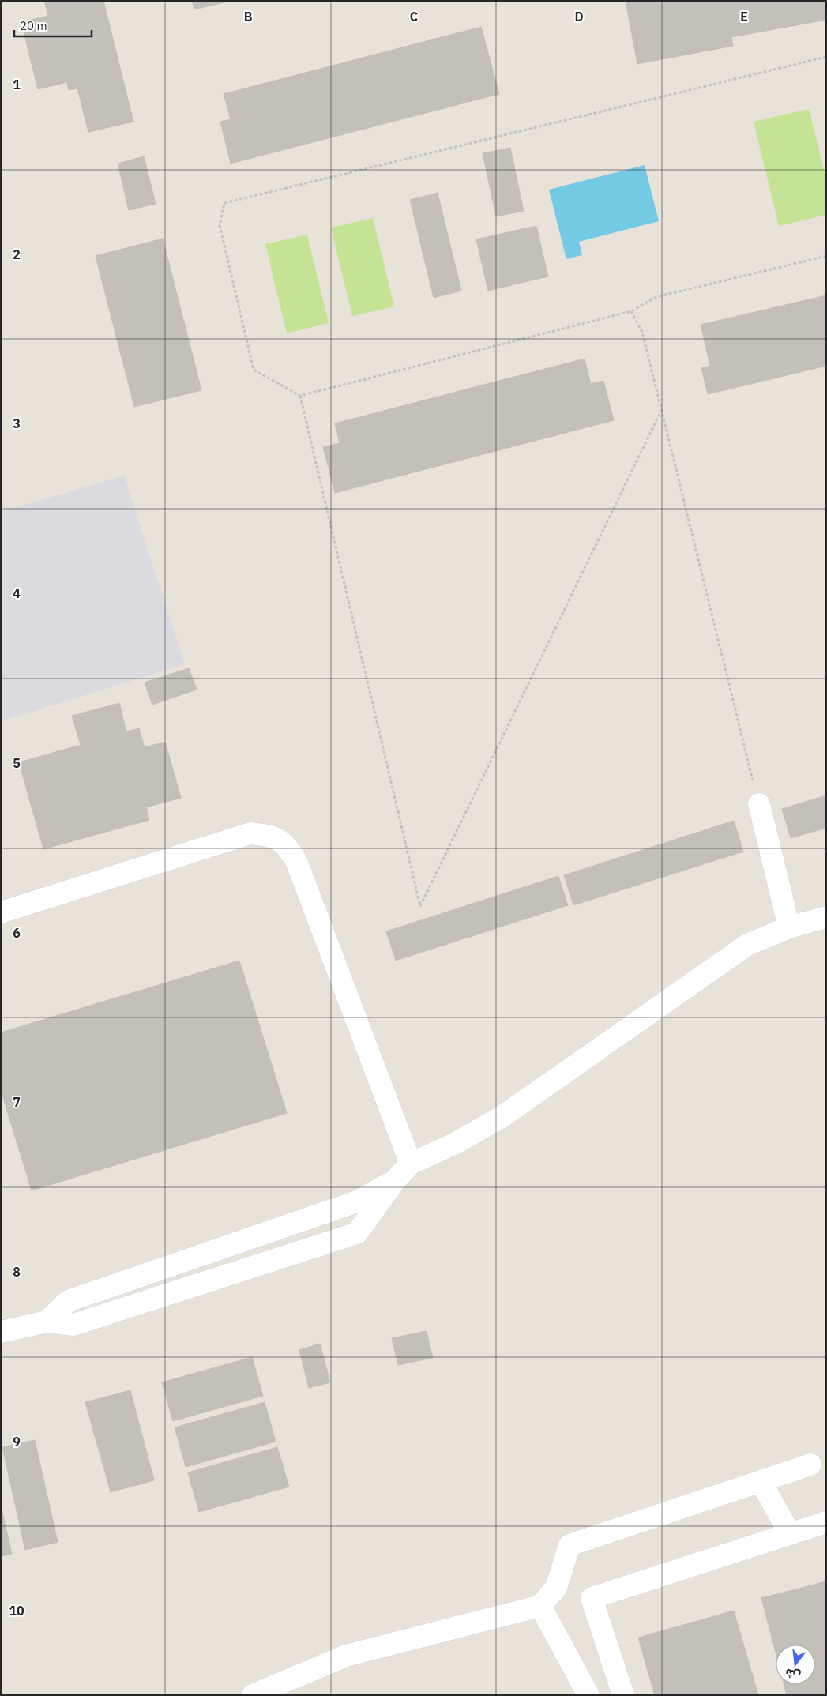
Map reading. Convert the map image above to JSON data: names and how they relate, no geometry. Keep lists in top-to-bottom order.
{
  "scale_bar": "20 m",
  "north": "bottom",
  "grid": {
    "columns": [
      "B",
      "C",
      "D",
      "E"
    ],
    "rows": [
      "1",
      "2",
      "3",
      "4",
      "5",
      "6",
      "7",
      "8",
      "9",
      "10"
    ]
  }
}
